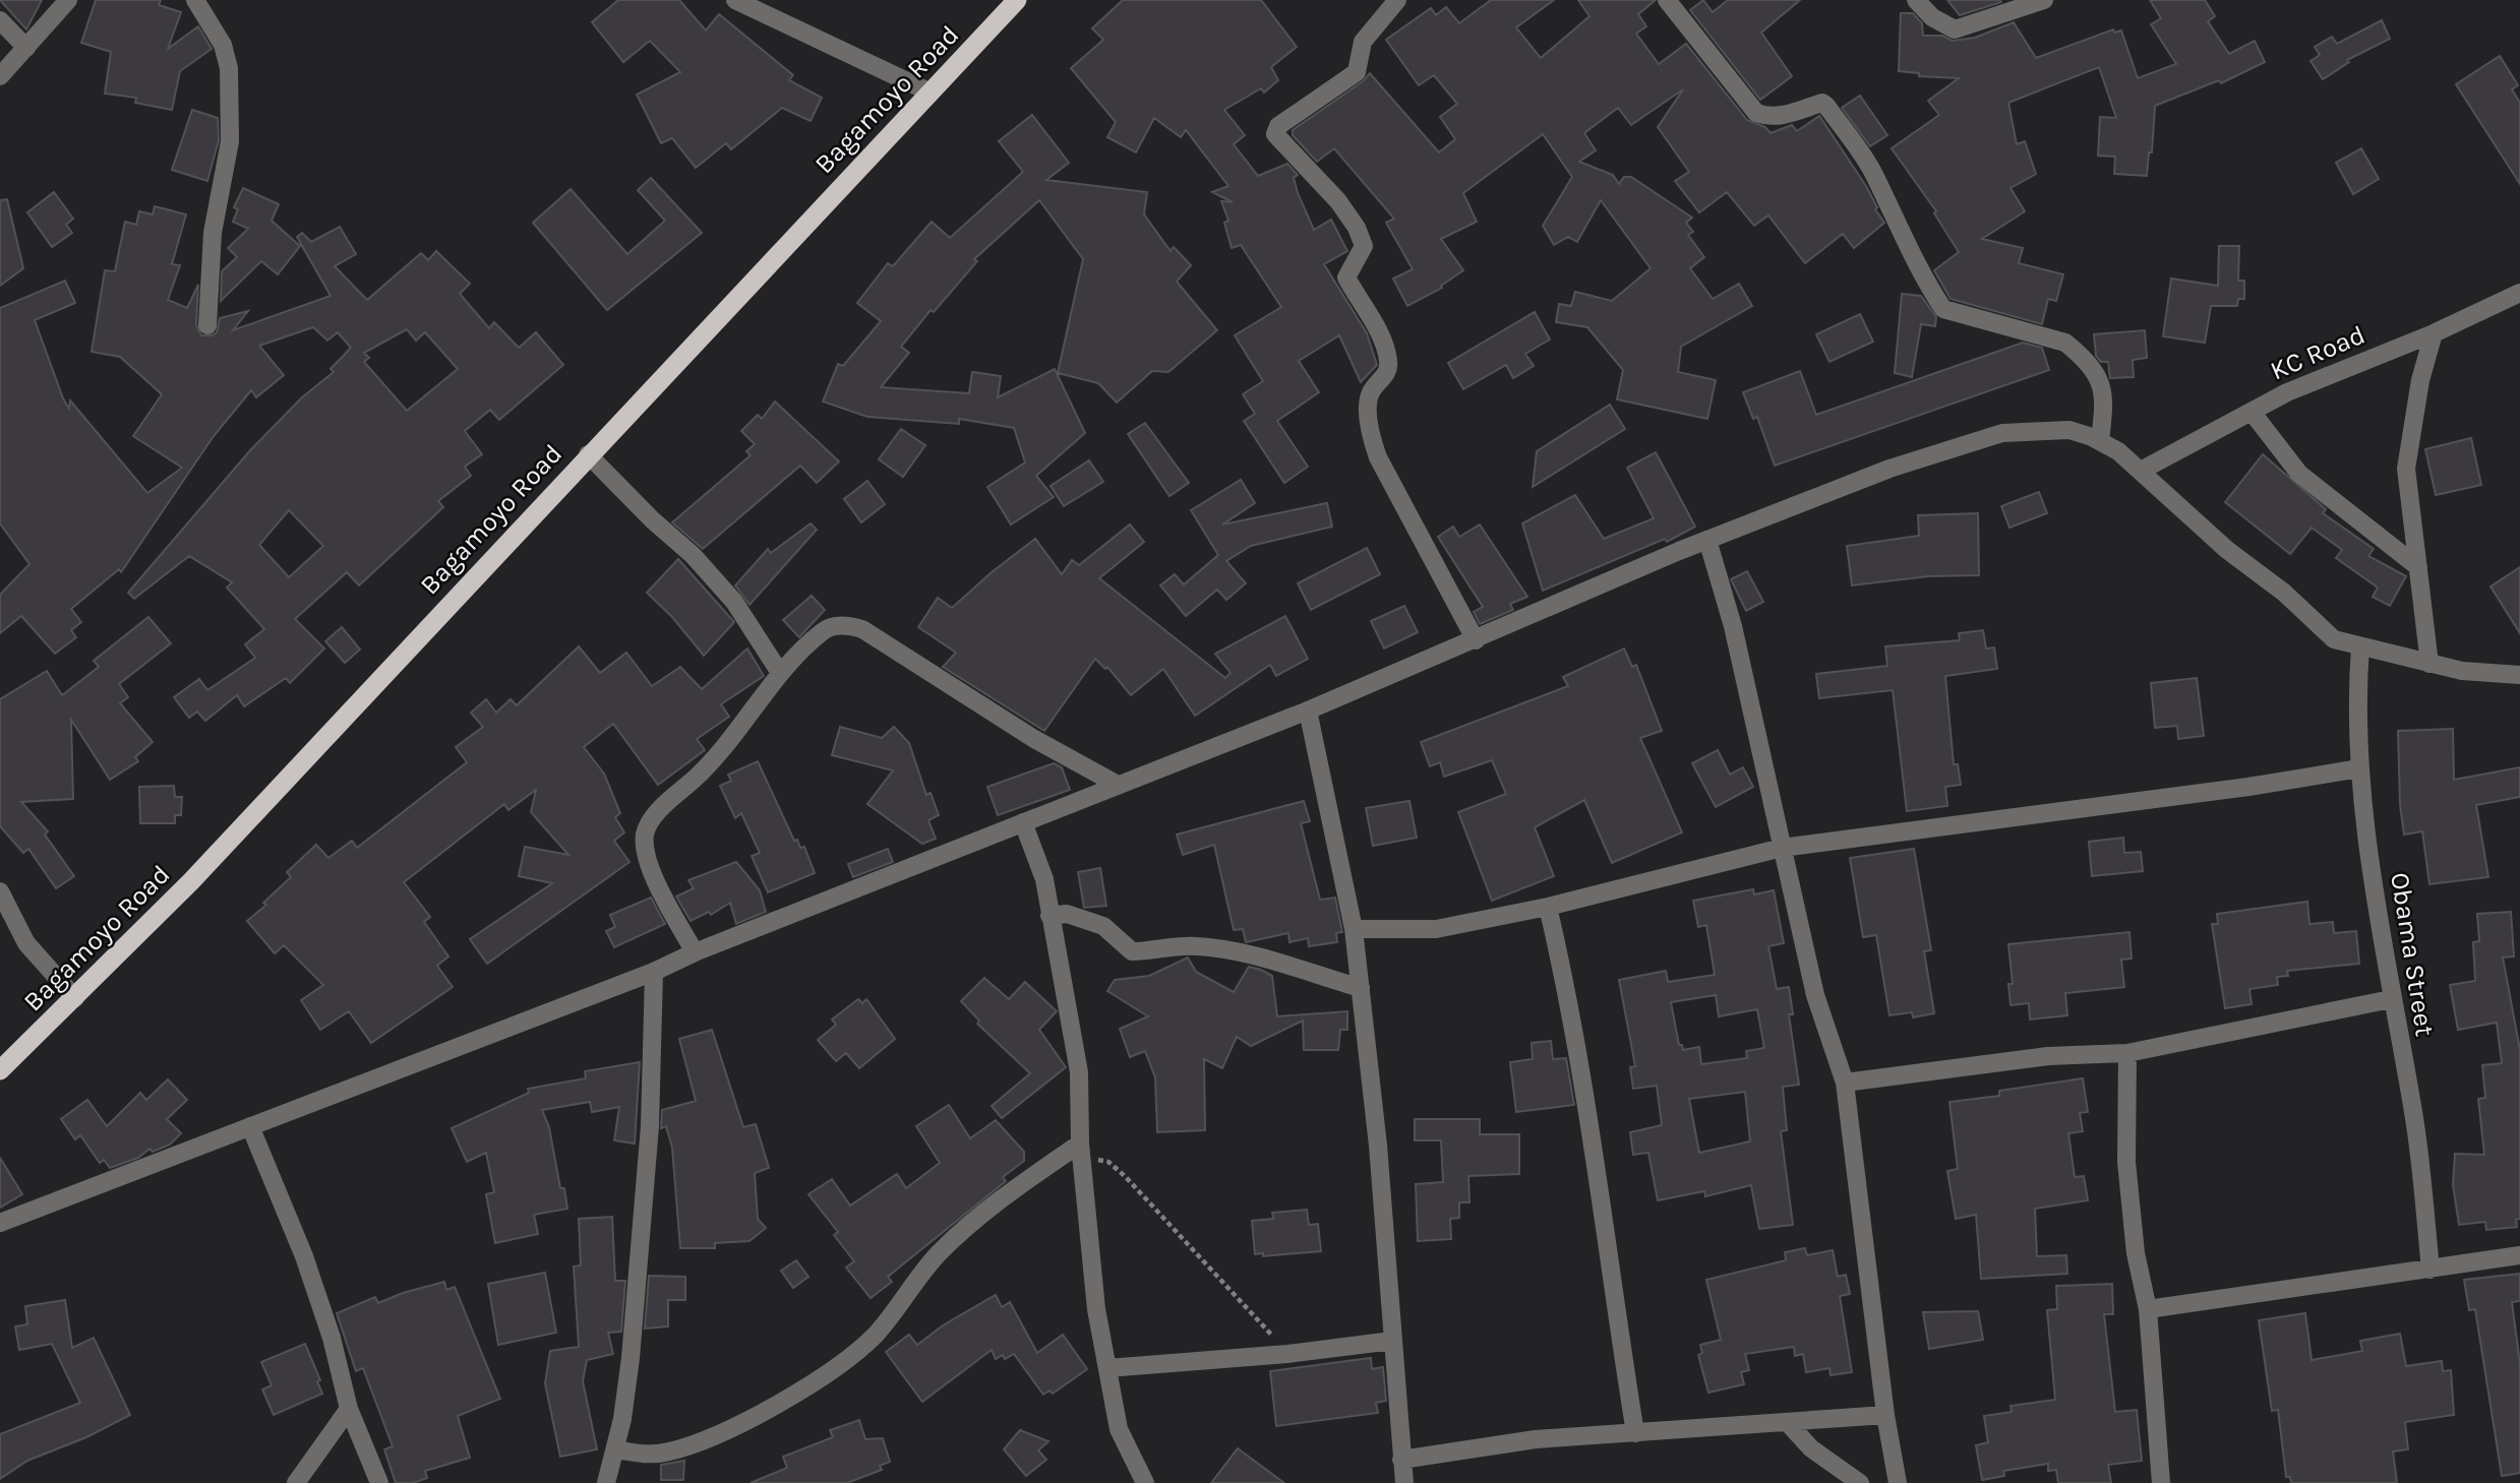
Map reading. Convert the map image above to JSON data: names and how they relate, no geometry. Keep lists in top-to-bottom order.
{
  "streets": {
    "highway": ["Bagamoyo Road"],
    "street": ["KC Road", "Obama Street"]
  }
}
